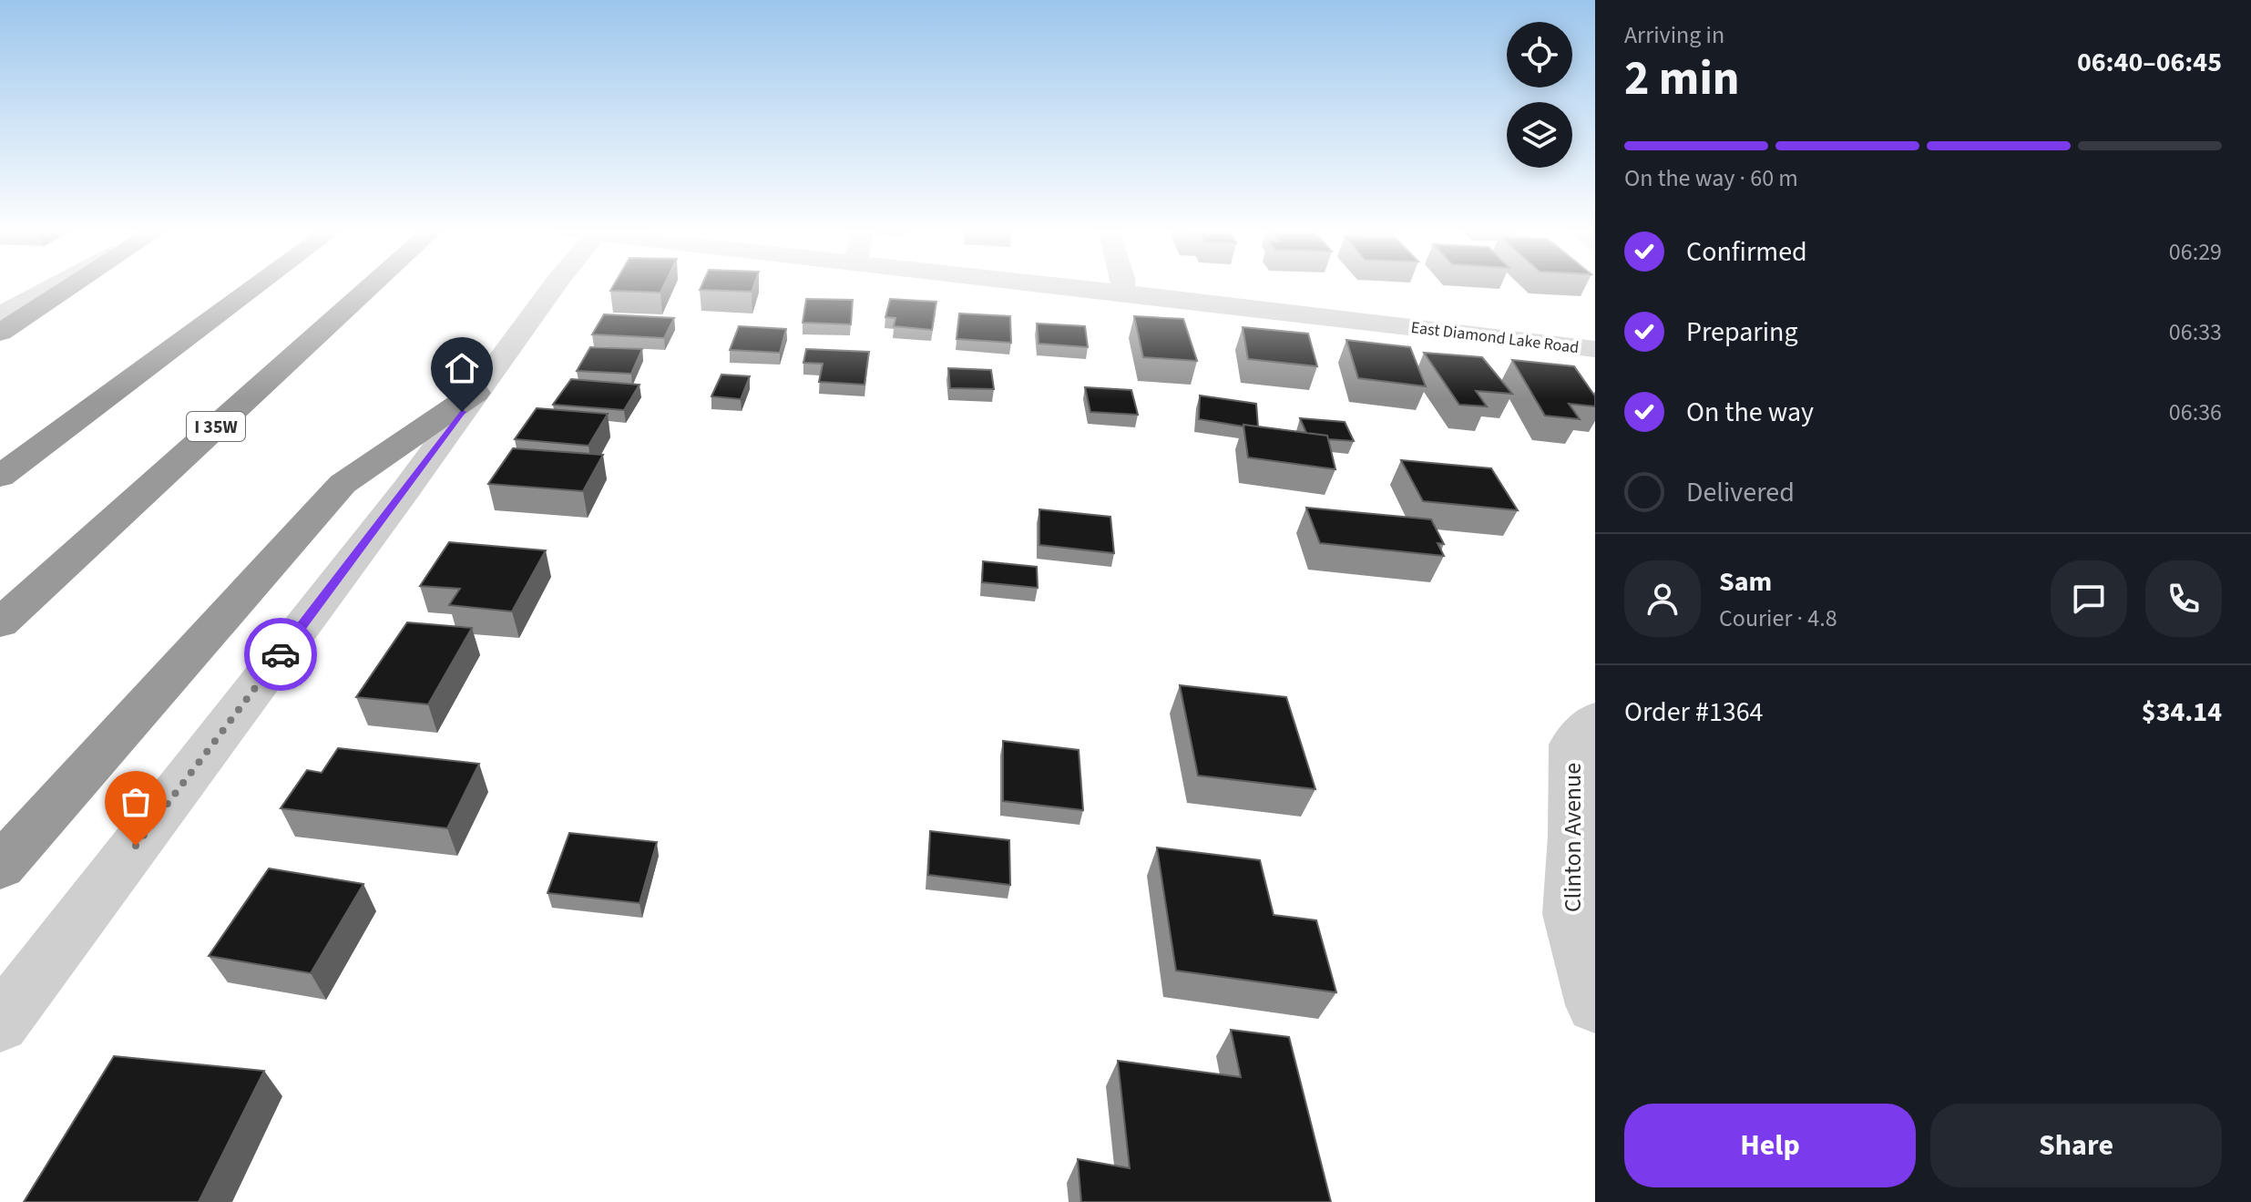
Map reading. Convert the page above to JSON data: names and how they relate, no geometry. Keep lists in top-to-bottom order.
{
  "streets": {
    "highway": ["I 35W"],
    "street": ["East Diamond Lake Road", "Clinton Avenue"]
  },
  "page": {
    "heading": ["2 min", "Arriving in", "06:40–06:45"],
    "panel": [
      "Sam",
      "Courier · 4.8",
      "Order #1364",
      "$34.14"
    ],
    "bar": "On the way · 60 m",
    "list": [
      ["Confirmed", "06:29"],
      ["Preparing", "06:33"],
      ["On the way", "06:36"],
      "Delivered"
    ],
    "buttons": ["Help", "Share"]
  }
}
